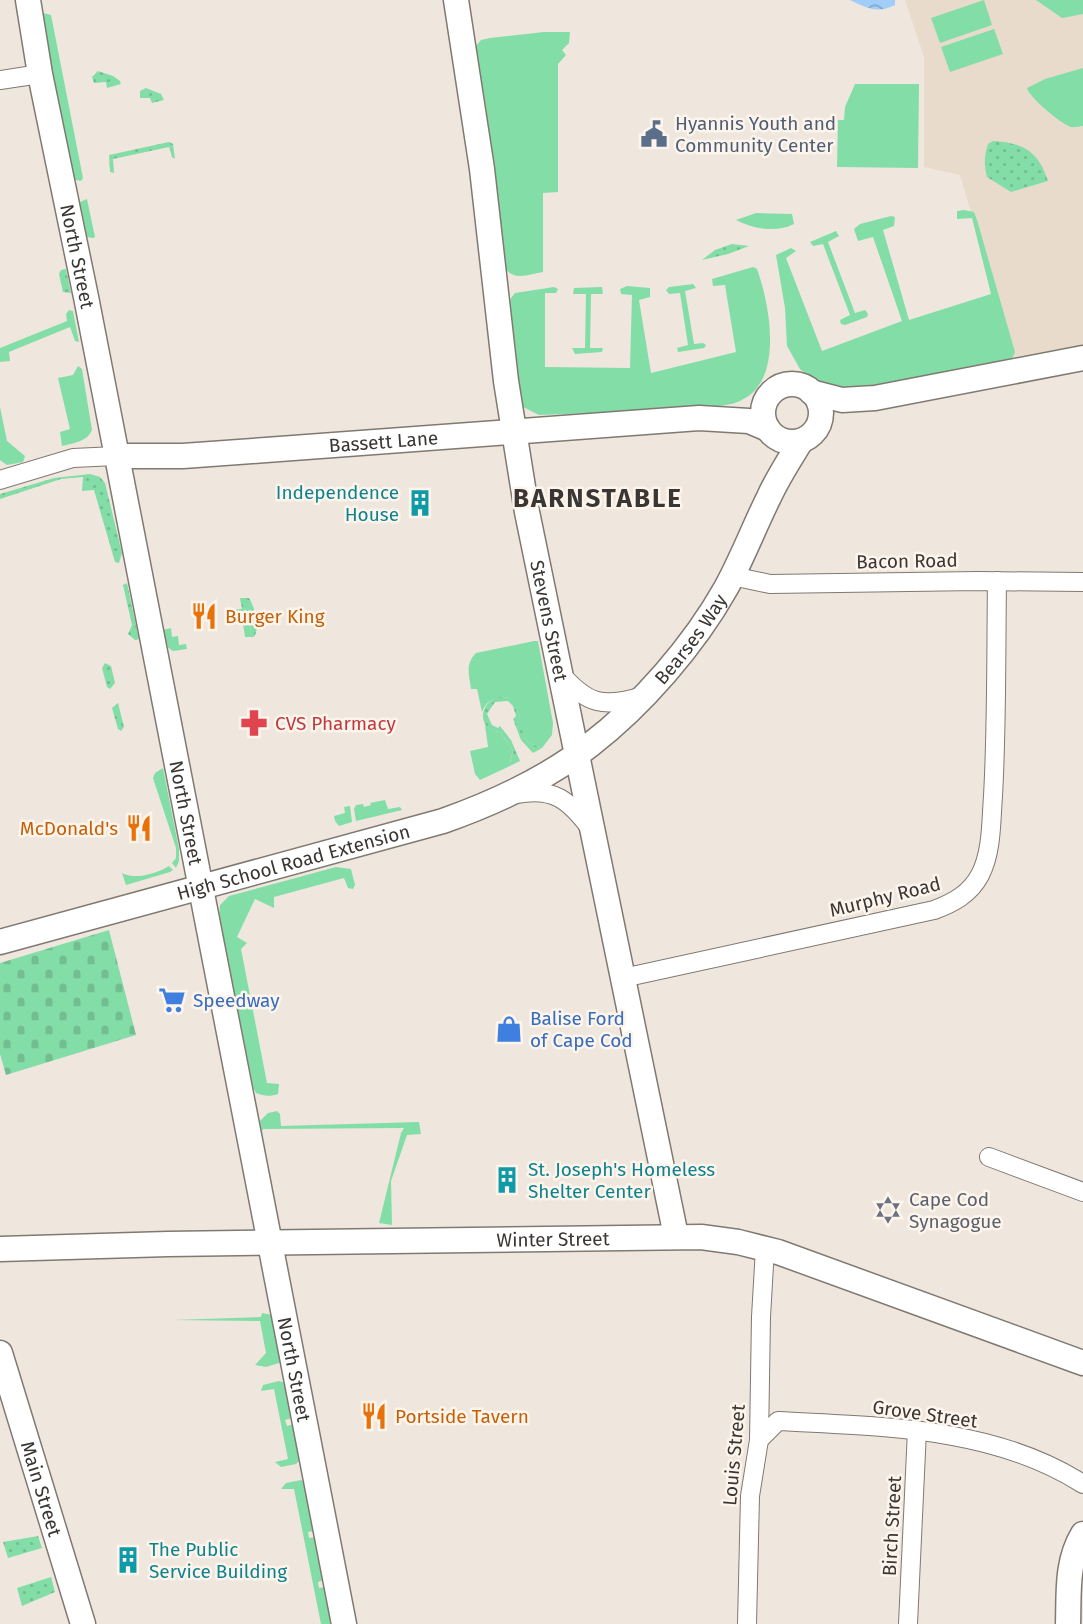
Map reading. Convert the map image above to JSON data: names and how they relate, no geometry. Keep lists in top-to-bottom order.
{
  "streets": {
    "street": [
      "North Street",
      "Bassett Lane",
      "Bacon Road",
      "Stevens Street",
      "Bearses Way",
      "High School Road Extension",
      "Murphy Road",
      "Winter Street",
      "Grove Street",
      "Louis Street",
      "Main Street",
      "Birch Street"
    ]
  },
  "crossings": [
    ["North Street", "Bassett Lane"],
    ["North Street", "High School Road Extension"],
    ["North Street", "Winter Street"],
    ["Bassett Lane", "Stevens Street"],
    ["Bassett Lane", "Bearses Way"],
    ["Bacon Road", "Bearses Way"],
    ["Bacon Road", "Murphy Road"],
    ["Stevens Street", "Bearses Way"],
    ["Stevens Street", "High School Road Extension"],
    ["Stevens Street", "Murphy Road"],
    ["Stevens Street", "Winter Street"],
    ["Bearses Way", "High School Road Extension"],
    ["Winter Street", "Louis Street"],
    ["Grove Street", "Louis Street"],
    ["Grove Street", "Birch Street"]
  ],
  "districts": ["BARNSTABLE"],
  "places": {
    "public building": ["Hyannis Youth and Community Center"],
    "building": ["Independence House", "St. Joseph's Homeless Shelter Center", "The Public Service Building"],
    "restaurant": ["Burger King", "McDonald's", "Portside Tavern"],
    "pharmacy": ["CVS Pharmacy"],
    "supermarket": ["Speedway"],
    "shop": ["Balise Ford of Cape Cod"],
    "synagogue": ["Cape Cod Synagogue"]
  }
}
